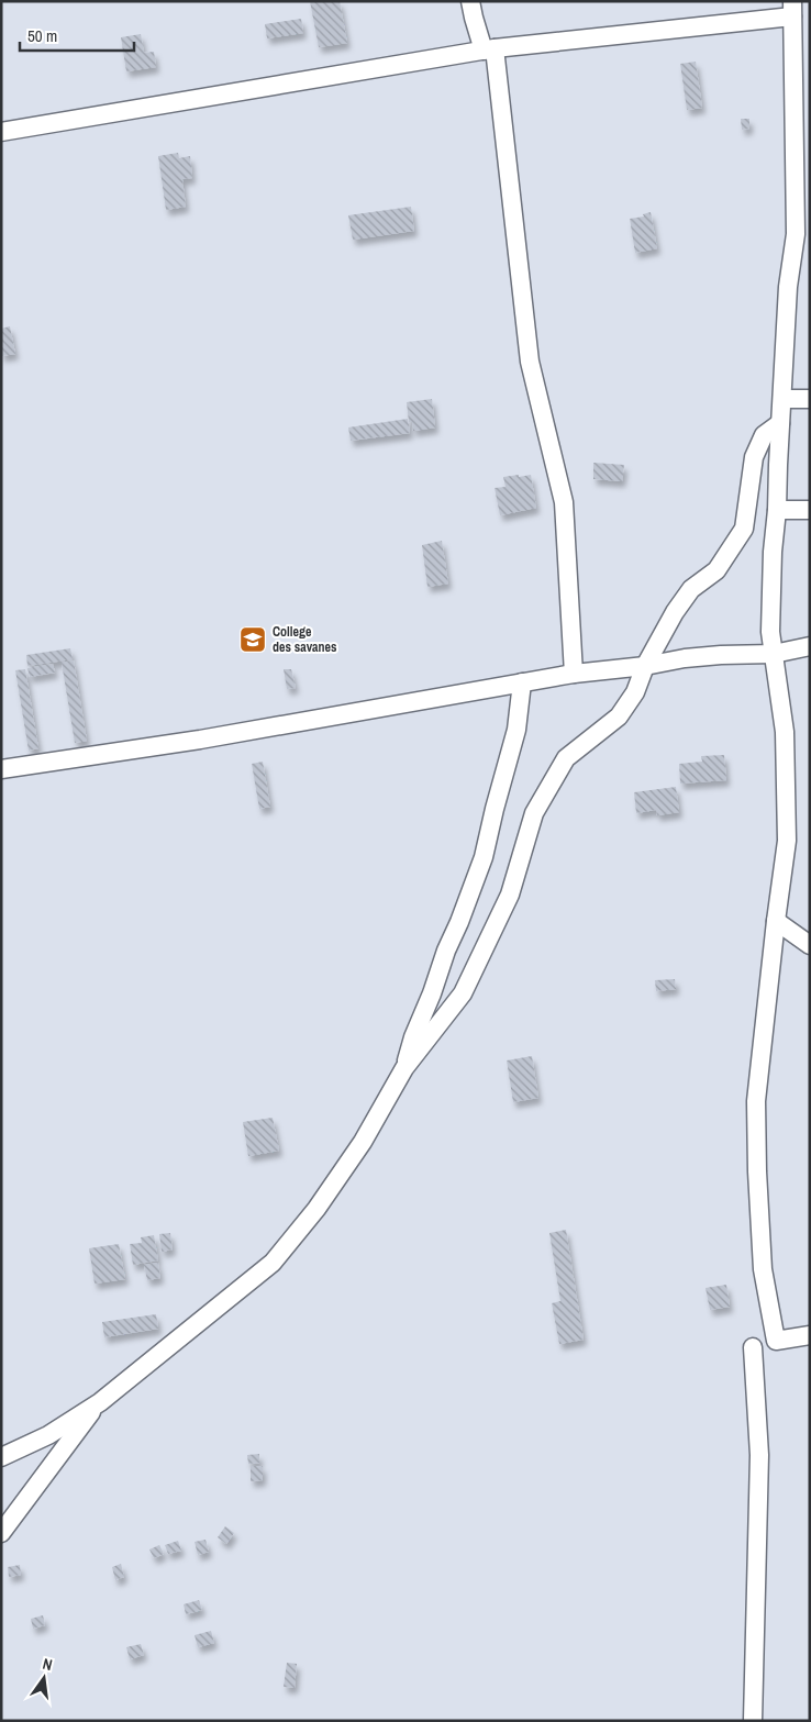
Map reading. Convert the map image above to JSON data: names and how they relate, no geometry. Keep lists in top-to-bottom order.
{
  "places": {
    "school or university": ["College des savanes"]
  },
  "scale_bar": "50 m",
  "north": "top"
}
